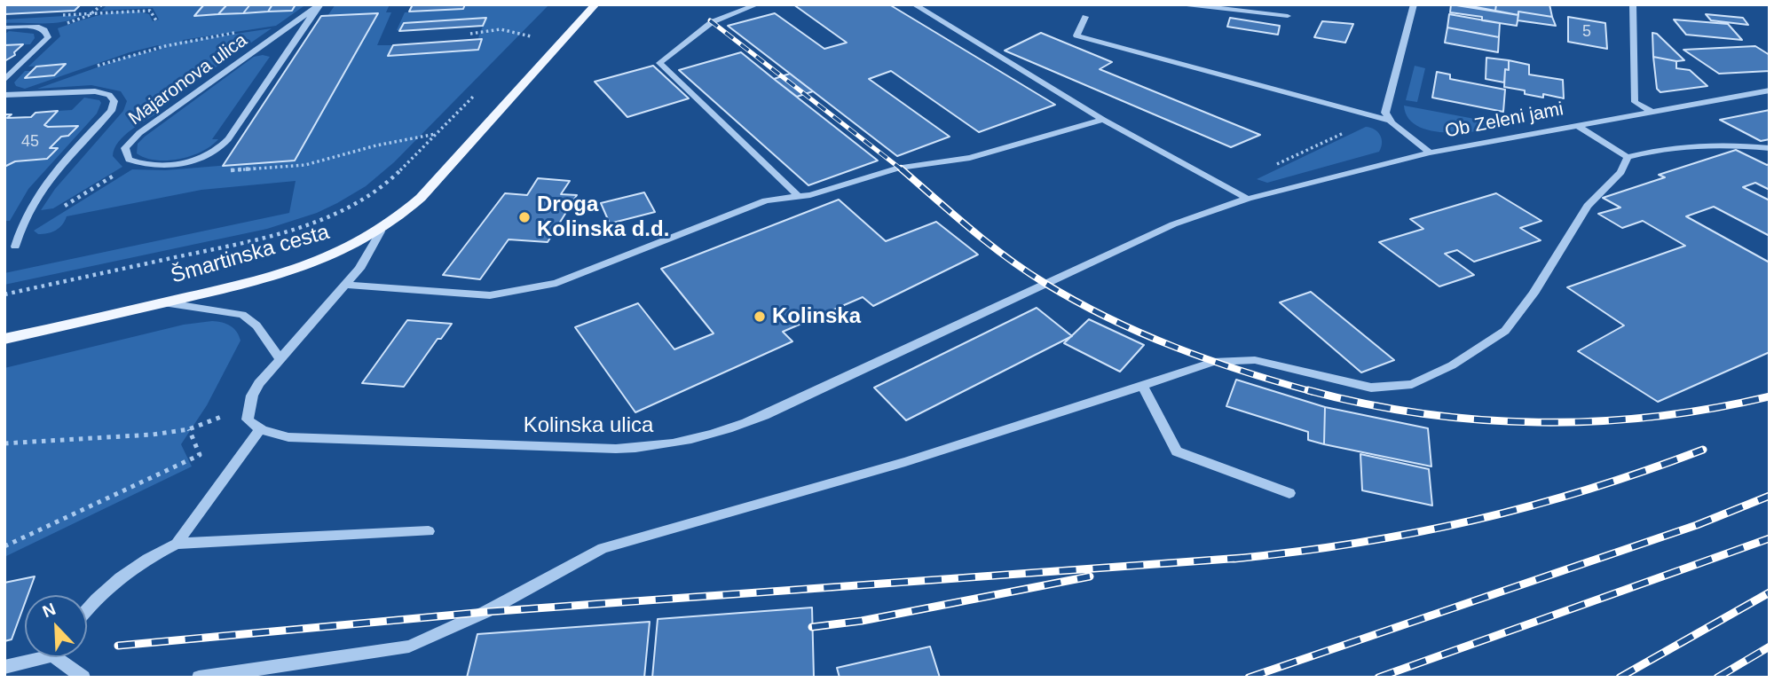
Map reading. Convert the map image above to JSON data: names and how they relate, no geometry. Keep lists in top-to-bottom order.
{
  "streets": {
    "main road": ["Šmartinska cesta"],
    "street": ["Majaronova ulica", "Ob Zeleni jami", "Kolinska ulica"]
  },
  "crossings": [
    ["Ob Zeleni jami", "Kolinska ulica"]
  ],
  "places": ["Droga Kolinska d.d.", "Kolinska"],
  "house_numbers": ["5", "45"],
  "north": "top left"
}
